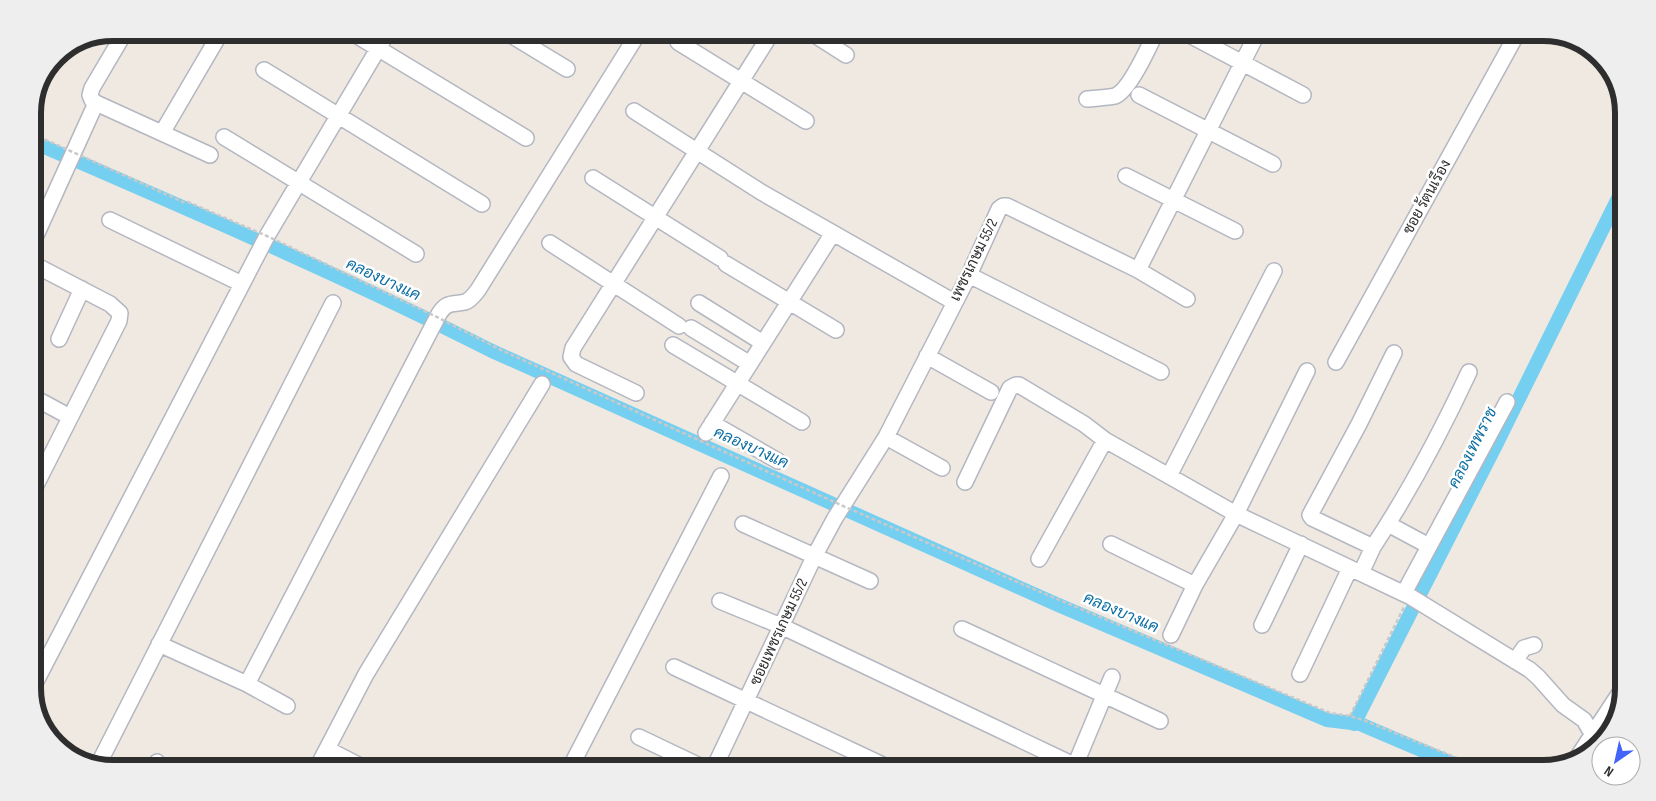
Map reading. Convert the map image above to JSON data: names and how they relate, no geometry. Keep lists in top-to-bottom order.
{
  "streets": {
    "street": ["ซอย ร้ตนเรึอง", "เพชรเกษม 55/2", "ซอยเพชรเกษม 55/2"]
  },
  "crossings": [
    ["เพชรเกษม 55/2", "ซอยเพชรเกษม 55/2"]
  ],
  "water": ["คลองบางแค", "คลองเทพราช"],
  "north": "bottom left"
}
